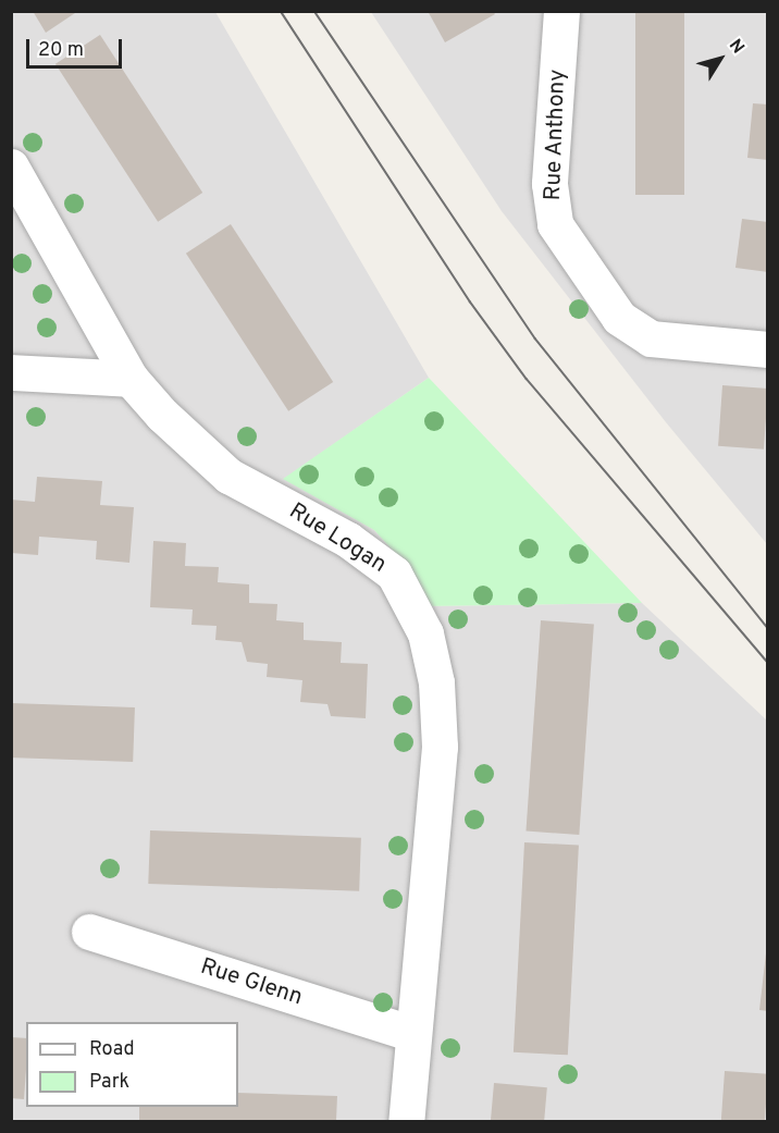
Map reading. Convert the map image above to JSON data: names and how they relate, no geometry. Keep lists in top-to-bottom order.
{
  "streets": {
    "street": ["Rue Anthony", "Rue Logan", "Rue Glenn"]
  },
  "crossings": [
    ["Rue Logan", "Rue Glenn"]
  ],
  "legend": ["Road", "Park"],
  "scale_bar": "20 m",
  "north": "top right"
}
